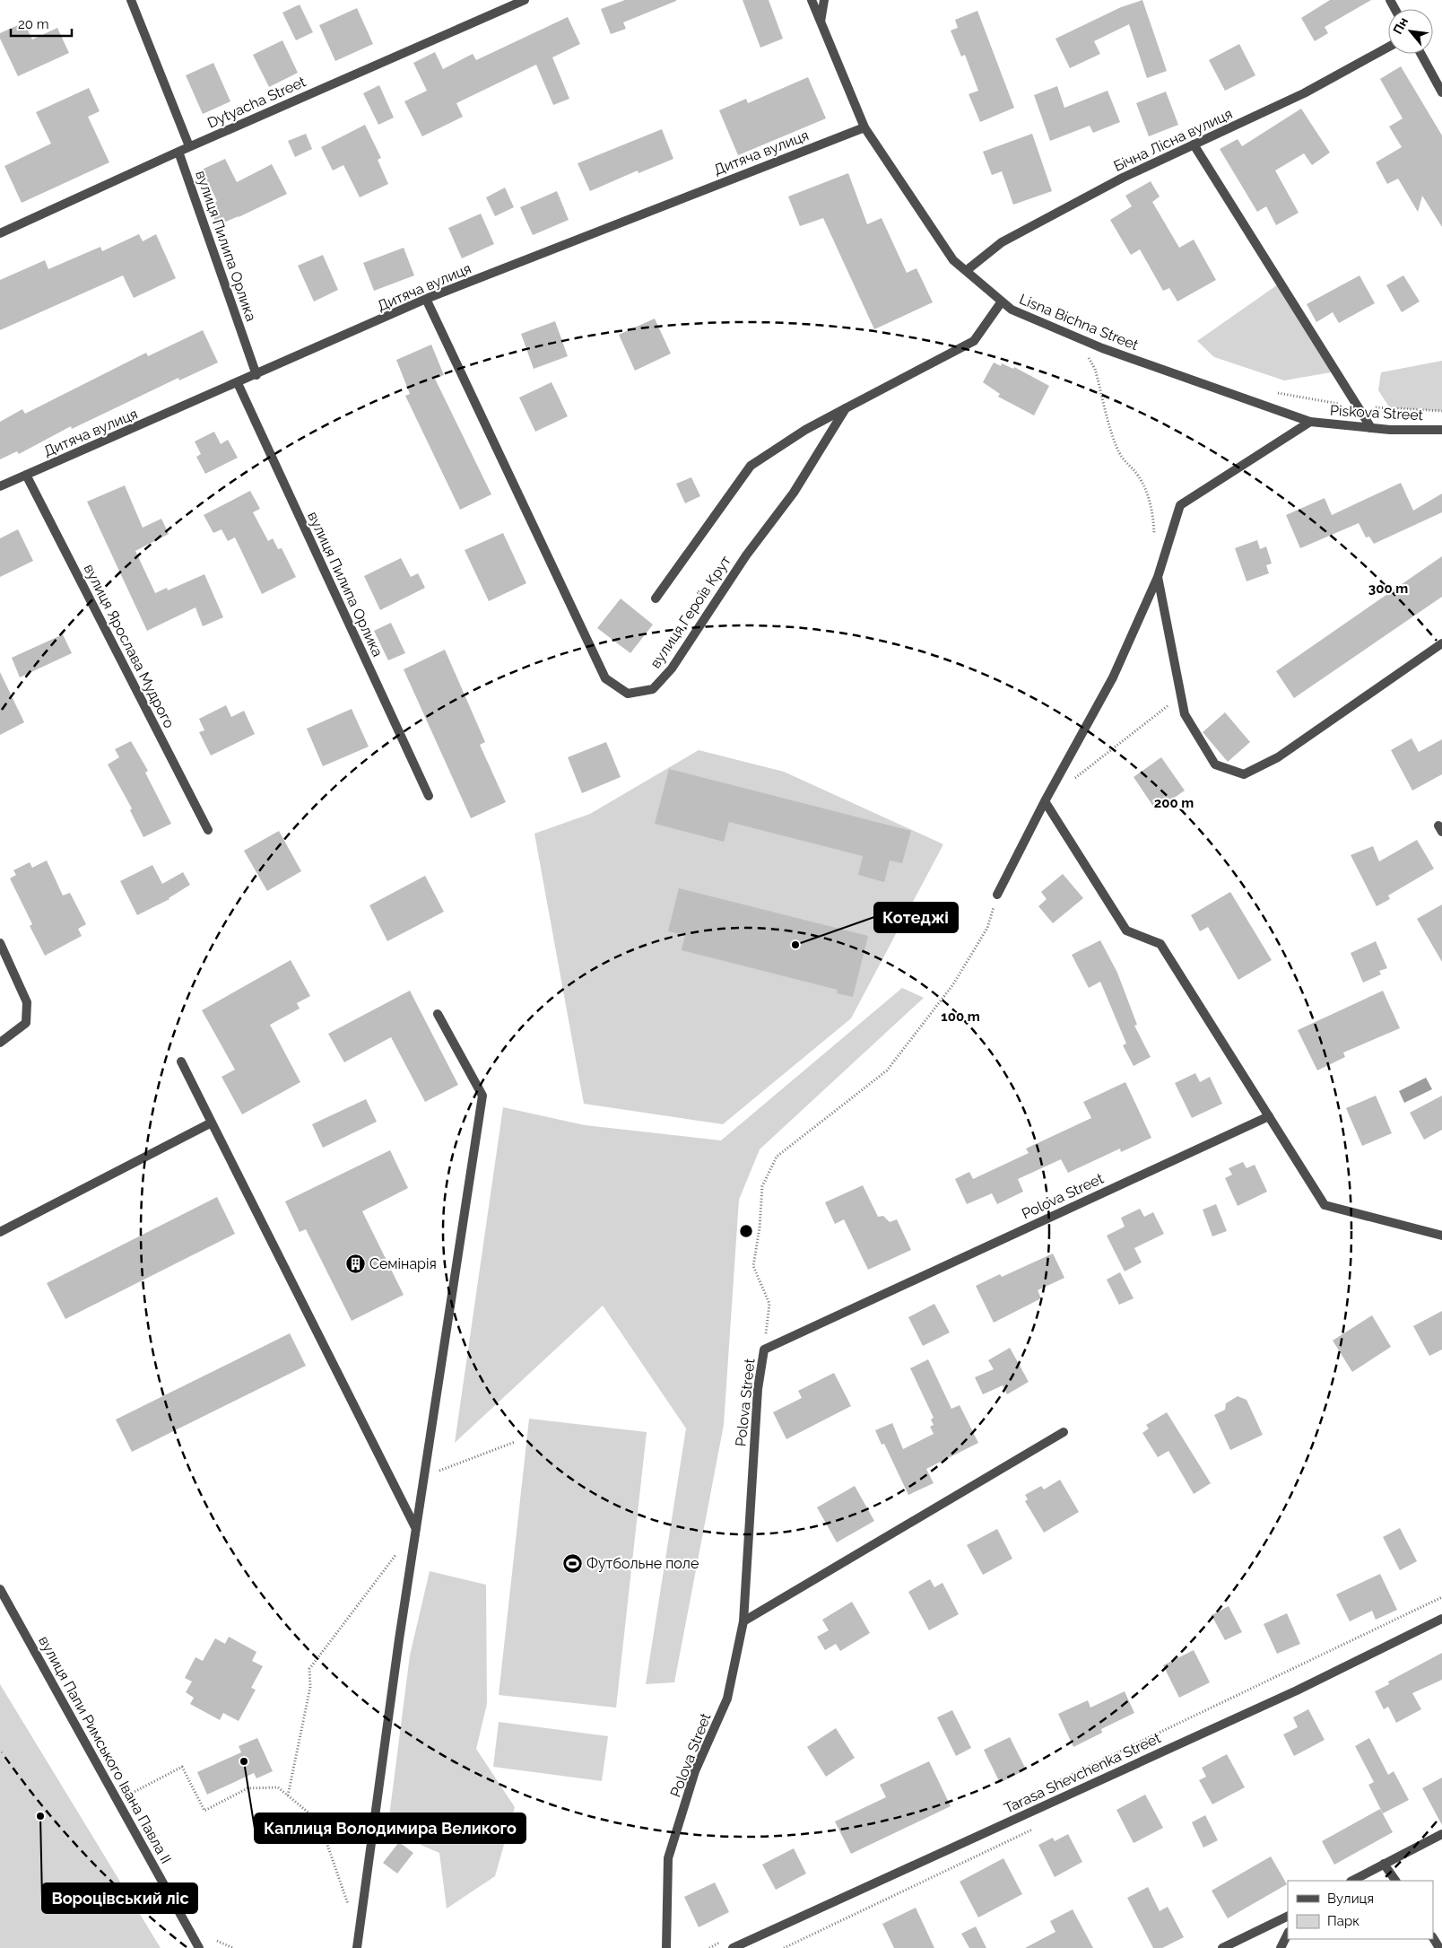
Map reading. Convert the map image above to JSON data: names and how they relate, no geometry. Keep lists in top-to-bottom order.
{
  "streets": {
    "street": [
      "Dytyacha Street",
      "Бічна Лісна вулиця",
      "Дитяча вулиця",
      "вулиця Пилипа Орлика",
      "Lisna Bichna Street",
      "Piskova Street",
      "вулиця Героїв Крут",
      "вулиця Ярослава Мудрого",
      "Polova Street",
      "вулиця Папи Римського Івана Павла ІІ",
      "Tarasa Shevchenka Street"
    ]
  },
  "crossings": [
    ["Dytyacha Street", "вулиця Пилипа Орлика"],
    ["Бічна Лісна вулиця", "Lisna Bichna Street"],
    ["Дитяча вулиця", "вулиця Пилипа Орлика"],
    ["Дитяча вулиця", "Lisna Bichna Street"],
    ["Дитяча вулиця", "вулиця Героїв Крут"],
    ["Дитяча вулиця", "вулиця Ярослава Мудрого"],
    ["Lisna Bichna Street", "Piskova Street"]
  ],
  "places": {
    "other": ["Котеджі", "Каплиця Володимира Великого", "Вороцівський ліс"],
    "building": ["Семінарія"],
    "sports": ["Футбольне поле"]
  },
  "legend": ["Вулиця", "Парк"],
  "scale_bar": "20 m",
  "north": "top left",
  "rings": ["300 m", "200 m", "100 m"]
}
